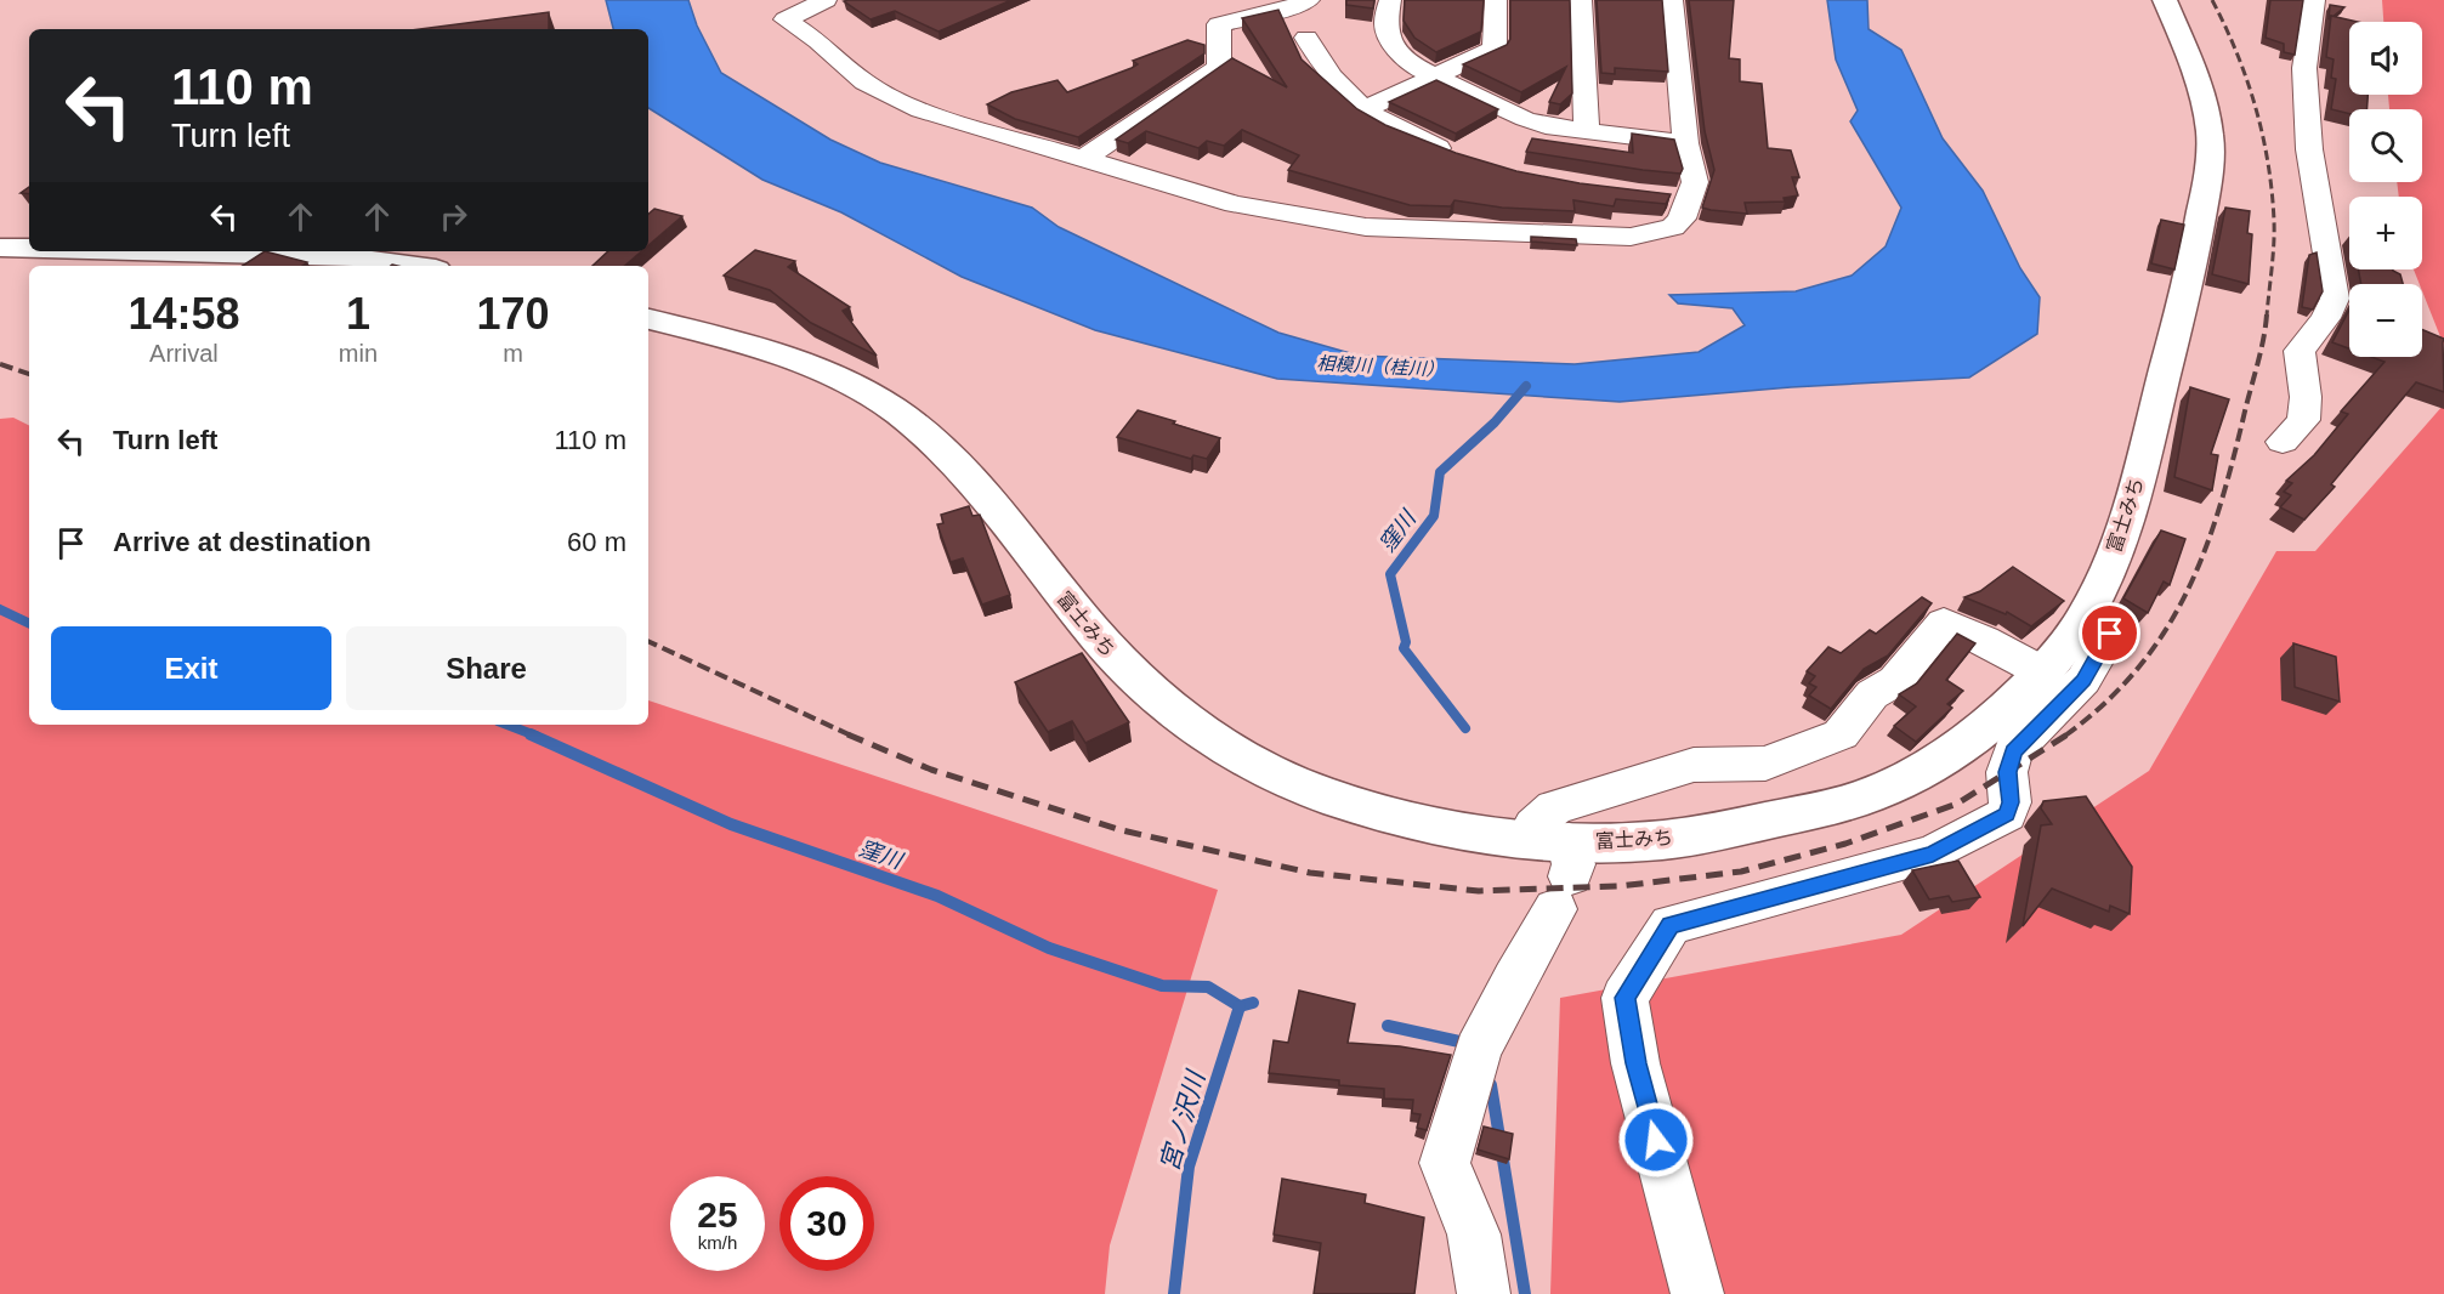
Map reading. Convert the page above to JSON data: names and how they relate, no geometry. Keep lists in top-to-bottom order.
{
  "streets": {
    "highway": ["富士みち"]
  },
  "water": ["相模川（桂川）", "窪川", "宮ノ沢川"],
  "page": {
    "map_buttons": ["+", "−"],
    "turn": ["110 m", "Turn left"],
    "eta": [
      "14:58",
      "Arrival",
      "1",
      "min",
      "170",
      "m"
    ],
    "list": [
      {
        "name": "Turn left",
        "value": "110 m"
      },
      {
        "name": "Arrive at destination",
        "value": "60 m"
      }
    ],
    "buttons": ["Exit", "Share"],
    "speed": "25 km/h",
    "limit": "30"
  }
}
